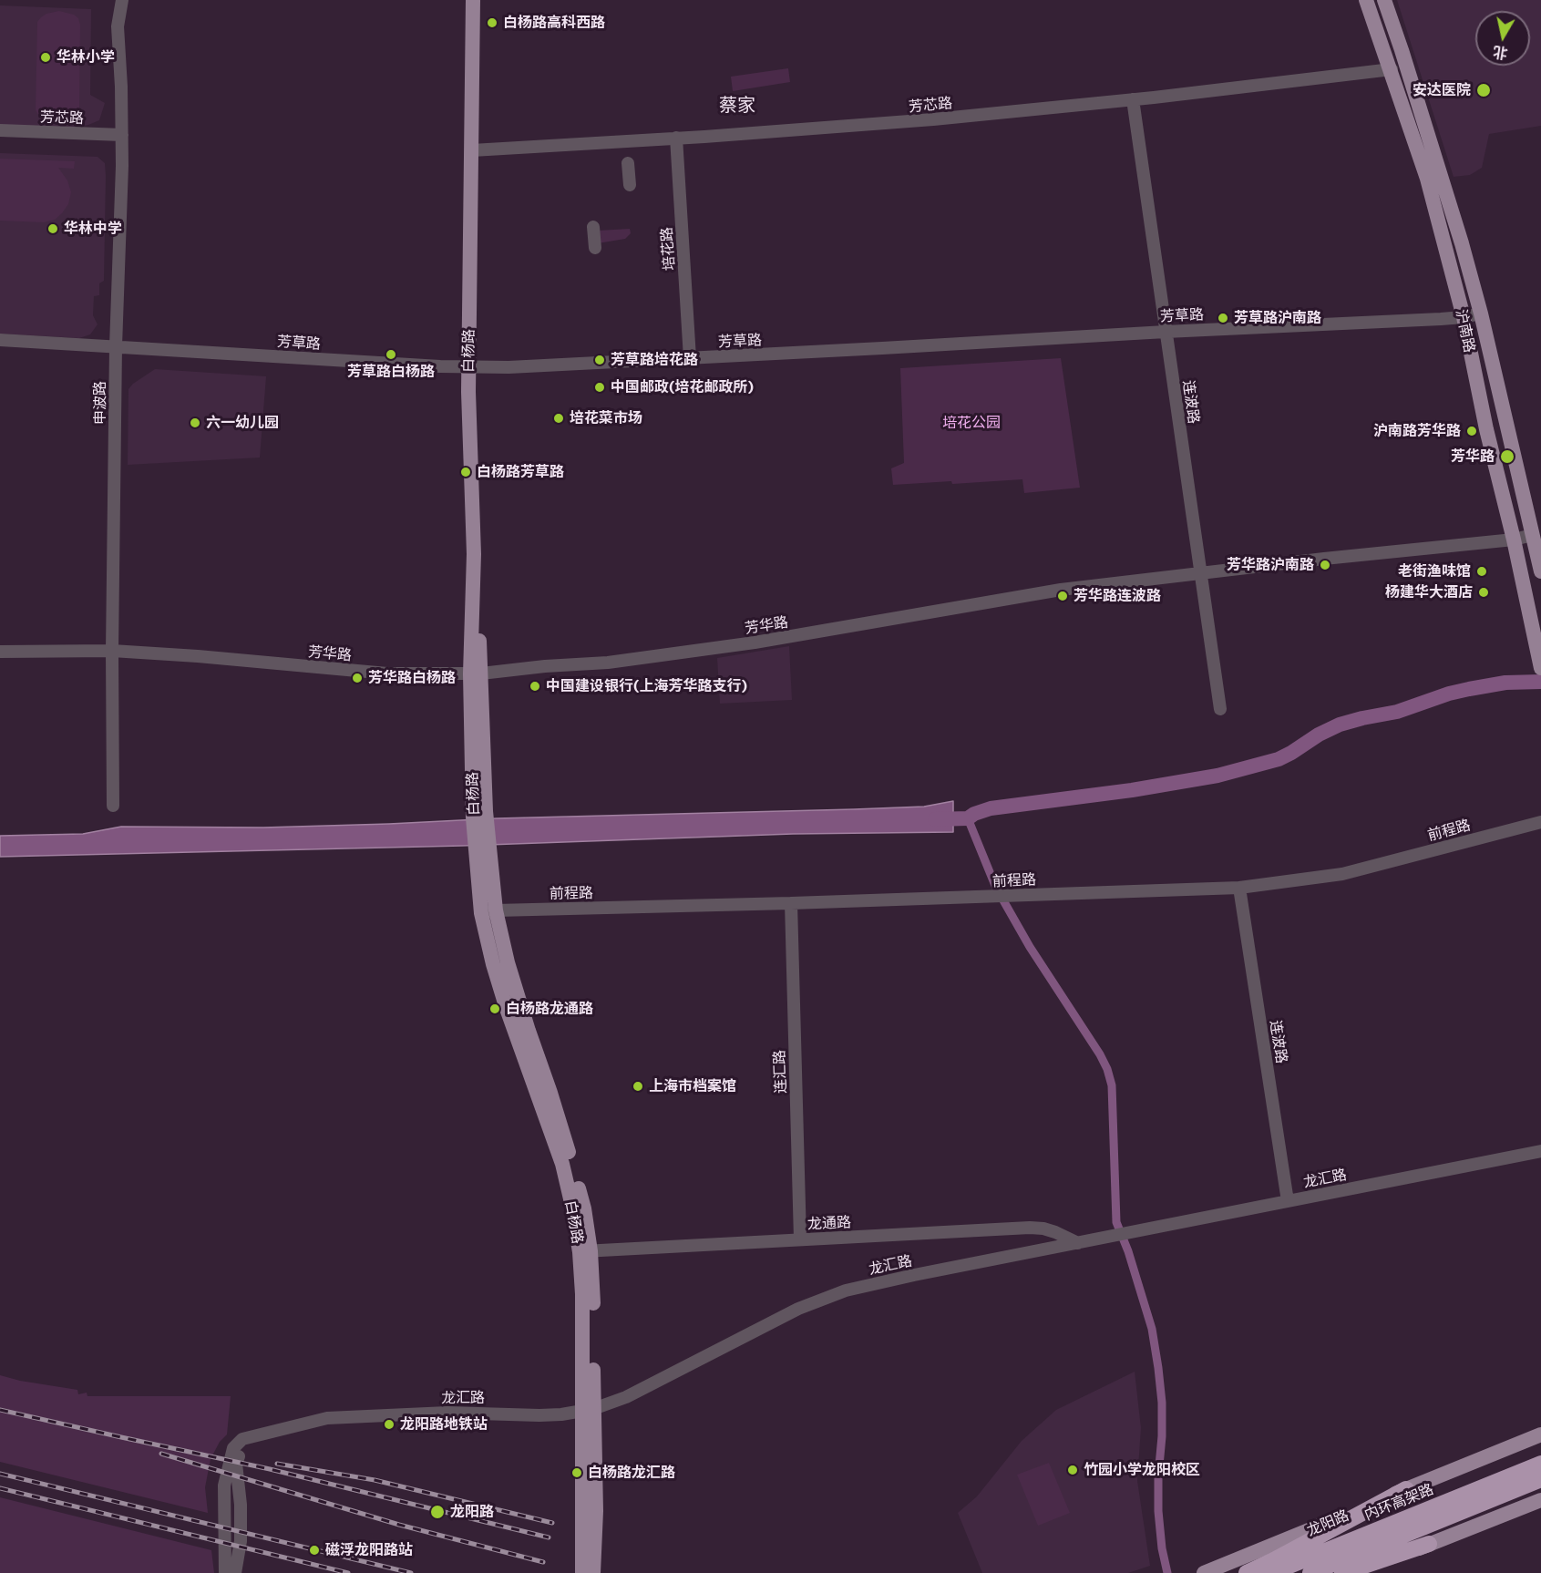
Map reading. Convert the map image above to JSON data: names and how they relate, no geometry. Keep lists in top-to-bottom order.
{
  "streets": {
    "highway": ["内环高架路"],
    "main road": ["沪南路", "白杨路", "龙阳路"],
    "street": [
      "芳芯路",
      "培花路",
      "芳草路",
      "连波路",
      "申波路",
      "芳华路",
      "前程路",
      "连汇路",
      "龙汇路",
      "龙通路"
    ]
  },
  "crossings": [
    ["芳芯路", "培花路"],
    ["芳芯路", "沪南路"],
    ["芳芯路", "白杨路"],
    ["芳芯路", "连波路"],
    ["芳芯路", "申波路"],
    ["培花路", "芳草路"],
    ["芳草路", "沪南路"],
    ["芳草路", "白杨路"],
    ["芳草路", "连波路"],
    ["芳草路", "申波路"],
    ["沪南路", "芳华路"],
    ["白杨路", "芳华路"],
    ["白杨路", "前程路"],
    ["白杨路", "龙汇路"],
    ["白杨路", "龙通路"],
    ["连波路", "芳华路"],
    ["连波路", "前程路"],
    ["连波路", "龙汇路"],
    ["申波路", "芳华路"],
    ["前程路", "连汇路"],
    ["连汇路", "龙通路"],
    ["龙汇路", "龙通路"]
  ],
  "districts": ["蔡家"],
  "parks": ["培花公园"],
  "places": [
    "白杨路高科西路",
    "华林小学",
    "安达医院",
    "华林中学",
    "芳草路沪南路",
    "芳草路白杨路",
    "芳草路培花路",
    "中国邮政(培花邮政所)",
    "培花菜市场",
    "六一幼儿园",
    "沪南路芳华路",
    "芳华路",
    "白杨路芳草路",
    "芳华路沪南路",
    "老街渔味馆",
    "杨建华大酒店",
    "芳华路连波路",
    "芳华路白杨路",
    "中国建设银行(上海芳华路支行)",
    "白杨路龙通路",
    "上海市档案馆",
    "龙阳路地铁站",
    "竹园小学龙阳校区",
    "白杨路龙汇路",
    "龙阳路",
    "磁浮龙阳路站"
  ],
  "north": "bottom"
}
